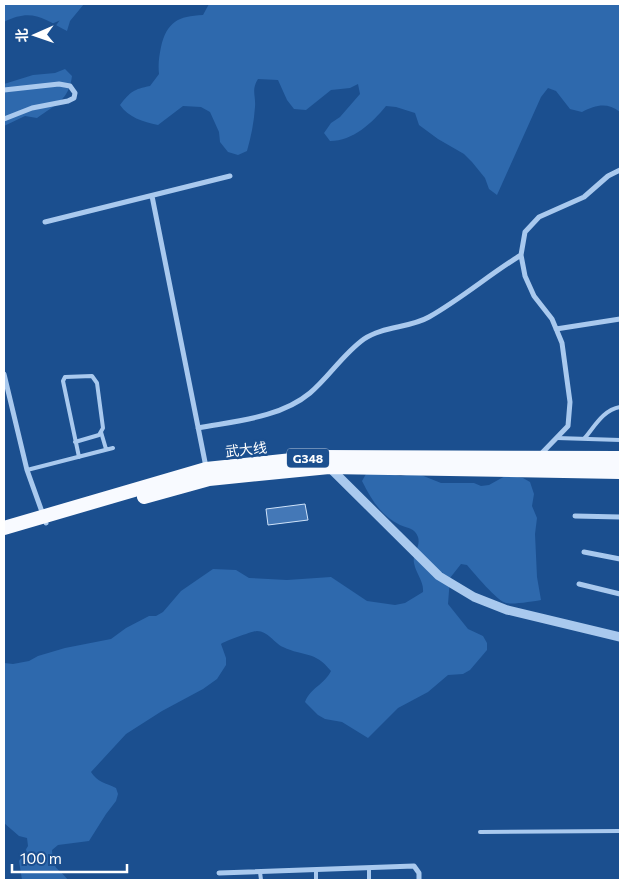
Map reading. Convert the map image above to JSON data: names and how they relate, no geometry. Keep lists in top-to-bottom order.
{
  "streets": {
    "highway": ["武大线", "G348"]
  },
  "scale_bar": "100 m",
  "north": "left"
}
